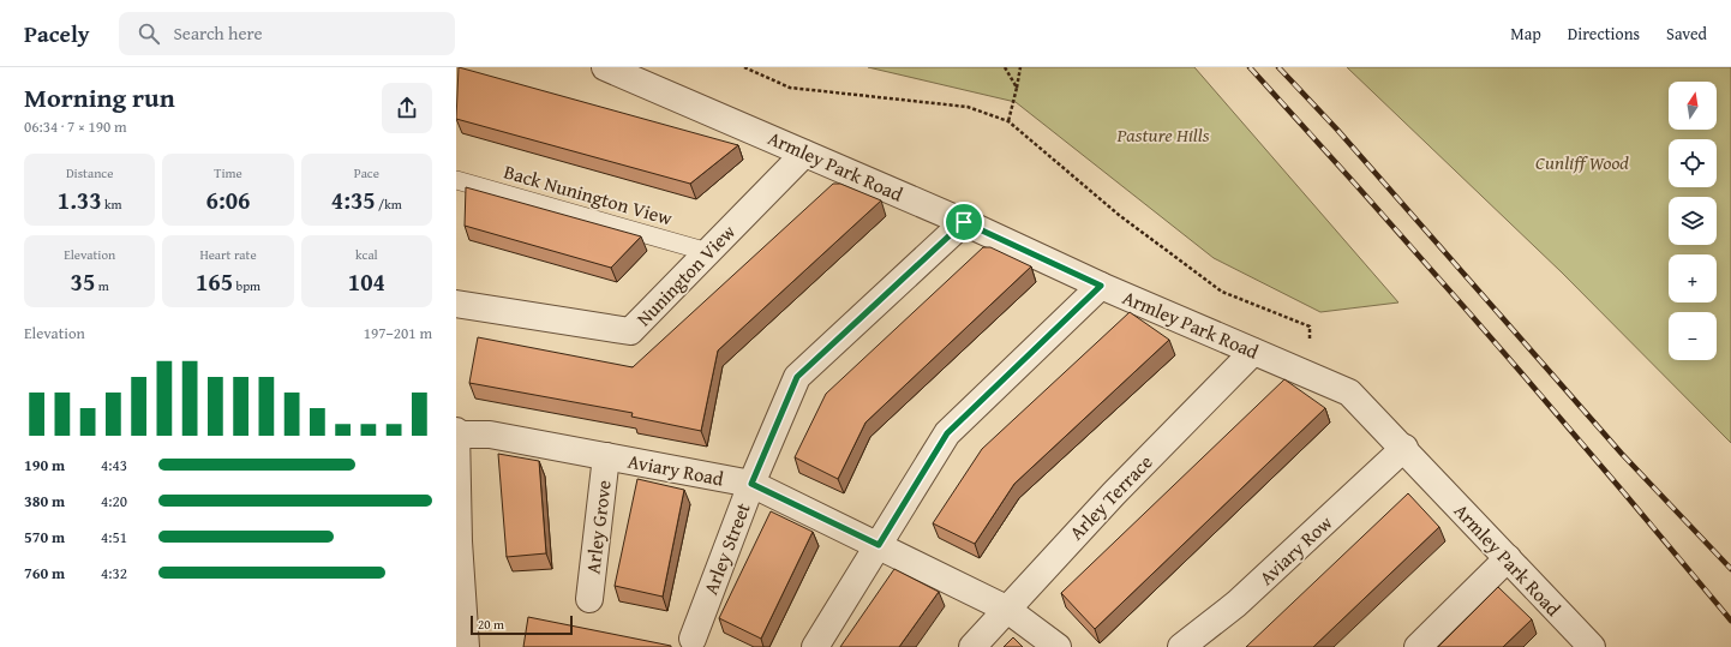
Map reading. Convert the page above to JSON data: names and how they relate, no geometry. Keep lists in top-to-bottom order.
{
  "streets": {
    "street": [
      "Armley Park Road",
      "Nunington View",
      "Aviary Road",
      "Arley Terrace",
      "Arley Grove",
      "Arley Street",
      "Aviary Row"
    ],
    "lane": ["Back Nunington View"]
  },
  "crossings": [
    ["Armley Park Road", "Nunington View"],
    ["Armley Park Road", "Arley Terrace"],
    ["Armley Park Road", "Arley Street"],
    ["Armley Park Road", "Aviary Row"],
    ["Back Nunington View", "Nunington View"],
    ["Aviary Road", "Arley Terrace"],
    ["Aviary Road", "Arley Grove"],
    ["Aviary Road", "Arley Street"]
  ],
  "parks": ["Pasture Hills", "Cunliff Wood"],
  "scale_bar": "20 m",
  "north": "top",
  "page": {
    "header": "Pacely",
    "search": "Search here",
    "nav": ["Map", "Directions", "Saved"],
    "heading": ["Morning run", "06:34 · 7 × 190 m"],
    "map_buttons": ["+", "−"],
    "stats": [
      ["Distance", "1.33 km"],
      ["Time", "6:06"],
      ["Pace", "4:35 /km"],
      ["Elevation", "35 m"],
      ["Heart rate", "165 bpm"],
      ["kcal", "104"]
    ],
    "chart": ["Elevation", "197–201 m"],
    "list": [
      {
        "name": "190 m",
        "note": "4:43"
      },
      {
        "name": "380 m",
        "note": "4:20"
      },
      {
        "name": "570 m",
        "note": "4:51"
      },
      {
        "name": "760 m",
        "note": "4:32"
      }
    ],
    "scale": "20 m"
  }
}
